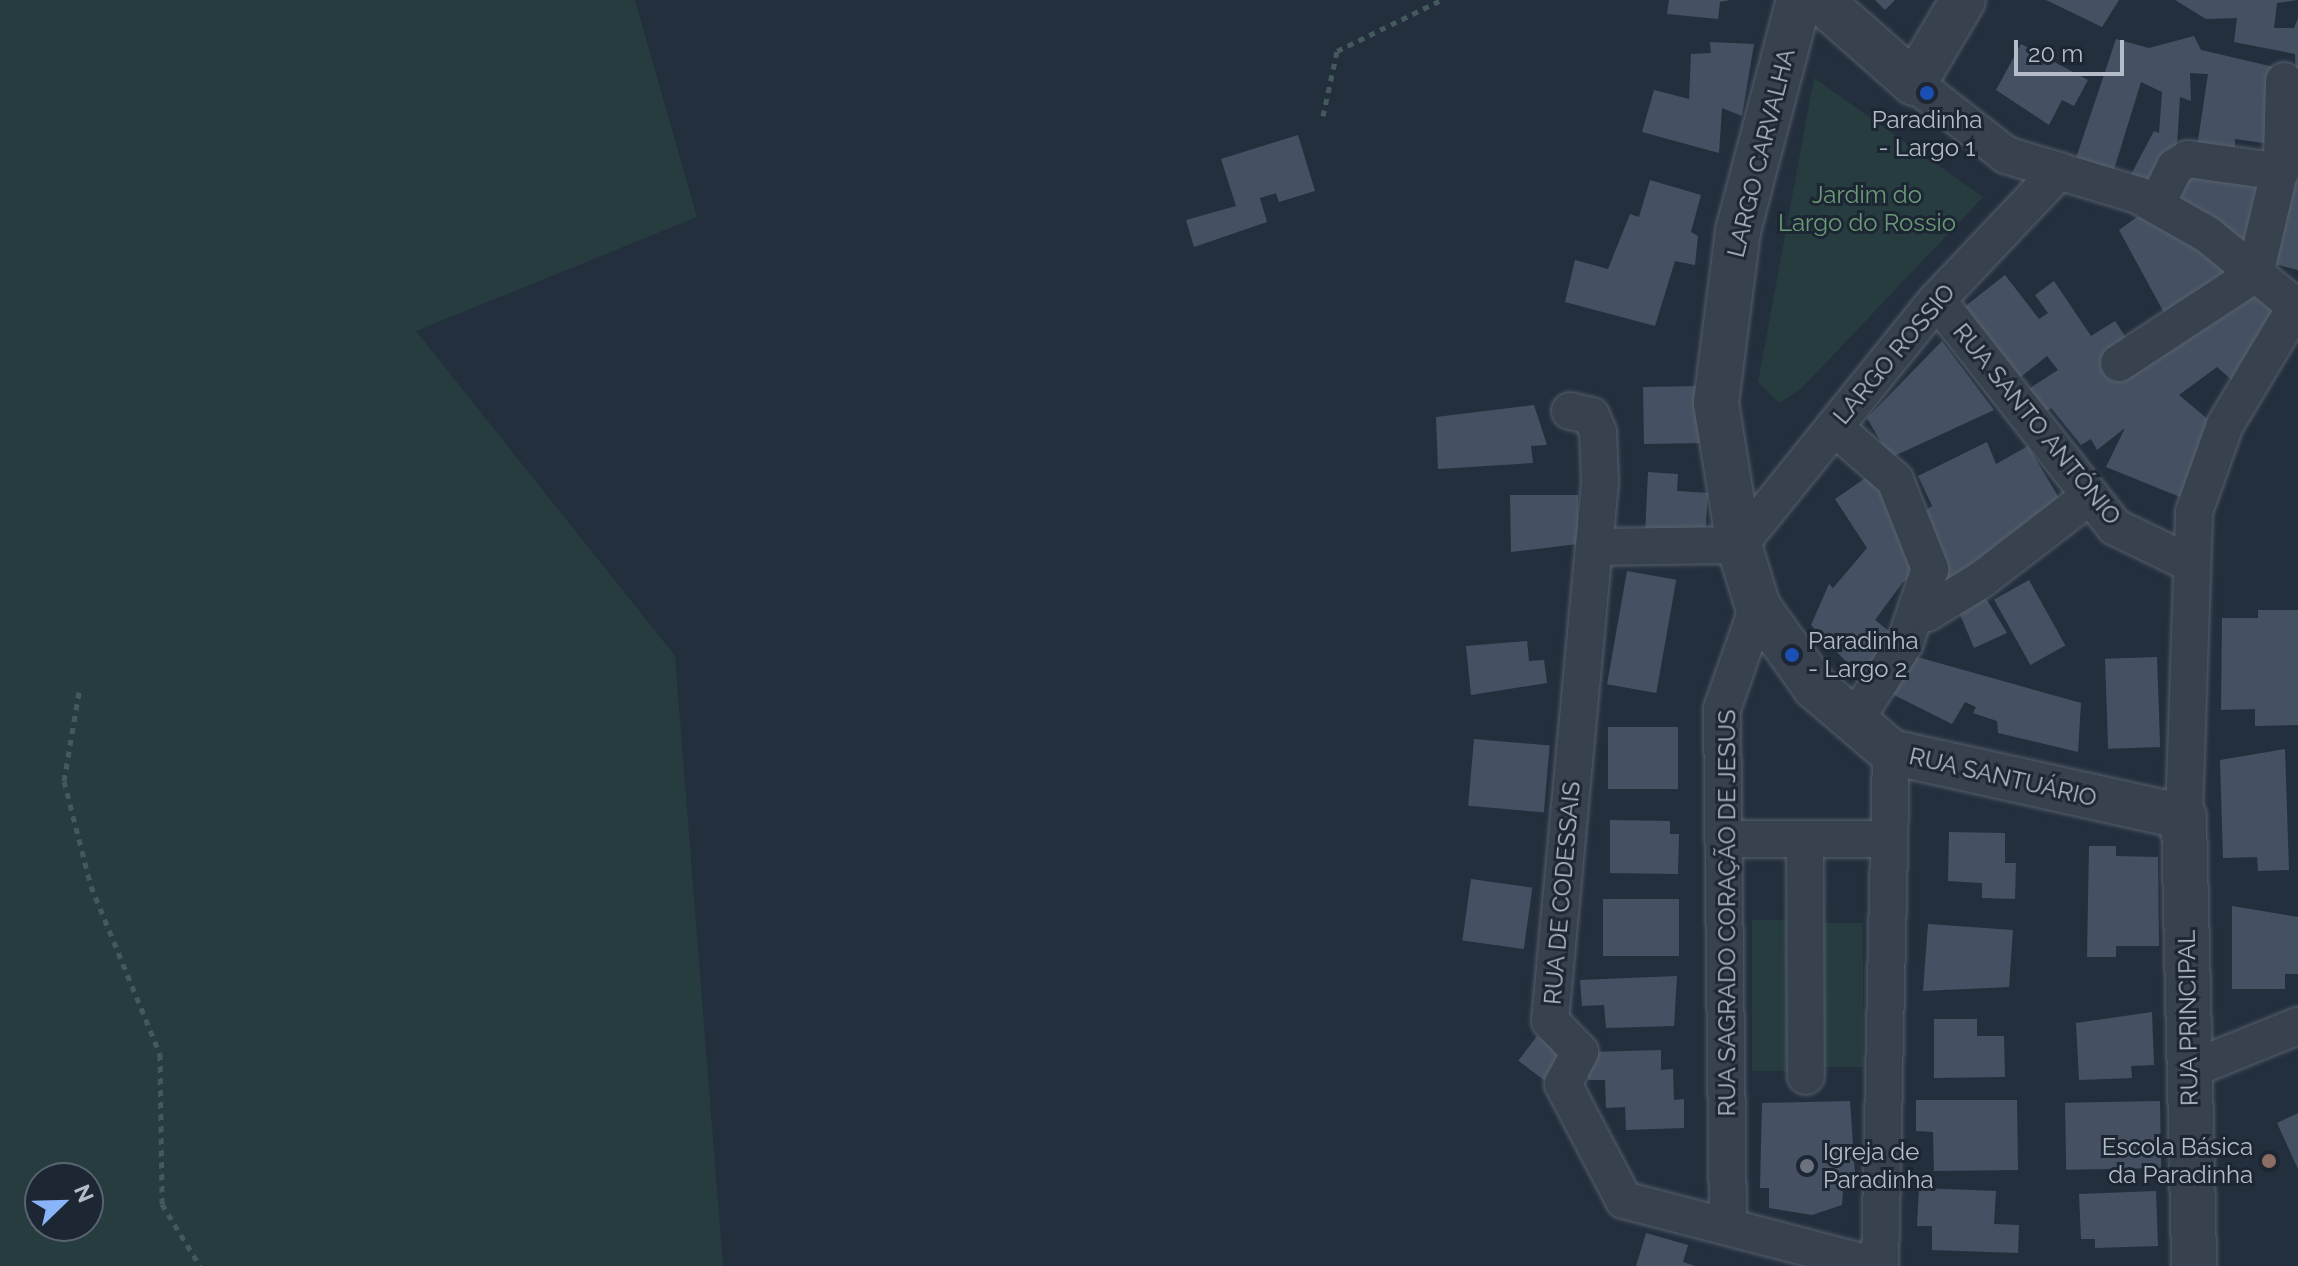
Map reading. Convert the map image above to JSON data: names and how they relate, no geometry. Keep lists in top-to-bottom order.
{
  "streets": {
    "street": [
      "LARGO CARVALHA",
      "LARGO ROSSIO",
      "RUA SANTO ANTÓNIO",
      "RUA SANTUÁRIO",
      "RUA DE CODESSAIS",
      "RUA SAGRADO CORAÇÃO DE JESUS",
      "RUA PRINCIPAL"
    ]
  },
  "crossings": [
    ["LARGO CARVALHA", "LARGO ROSSIO"],
    ["LARGO CARVALHA", "RUA SANTUÁRIO"],
    ["LARGO ROSSIO", "RUA SANTO ANTÓNIO"],
    ["LARGO ROSSIO", "RUA SANTUÁRIO"],
    ["RUA SANTUÁRIO", "RUA SAGRADO CORAÇÃO DE JESUS"],
    ["RUA SANTUÁRIO", "RUA PRINCIPAL"],
    ["RUA DE CODESSAIS", "RUA SAGRADO CORAÇÃO DE JESUS"]
  ],
  "parks": ["Jardim do Largo do Rossio"],
  "places": [
    "Paradinha - Largo 1",
    "Paradinha - Largo 2",
    "Escola Básica da Paradinha",
    "Igreja de Paradinha"
  ],
  "scale_bar": "20 m",
  "north": "top right"
}
